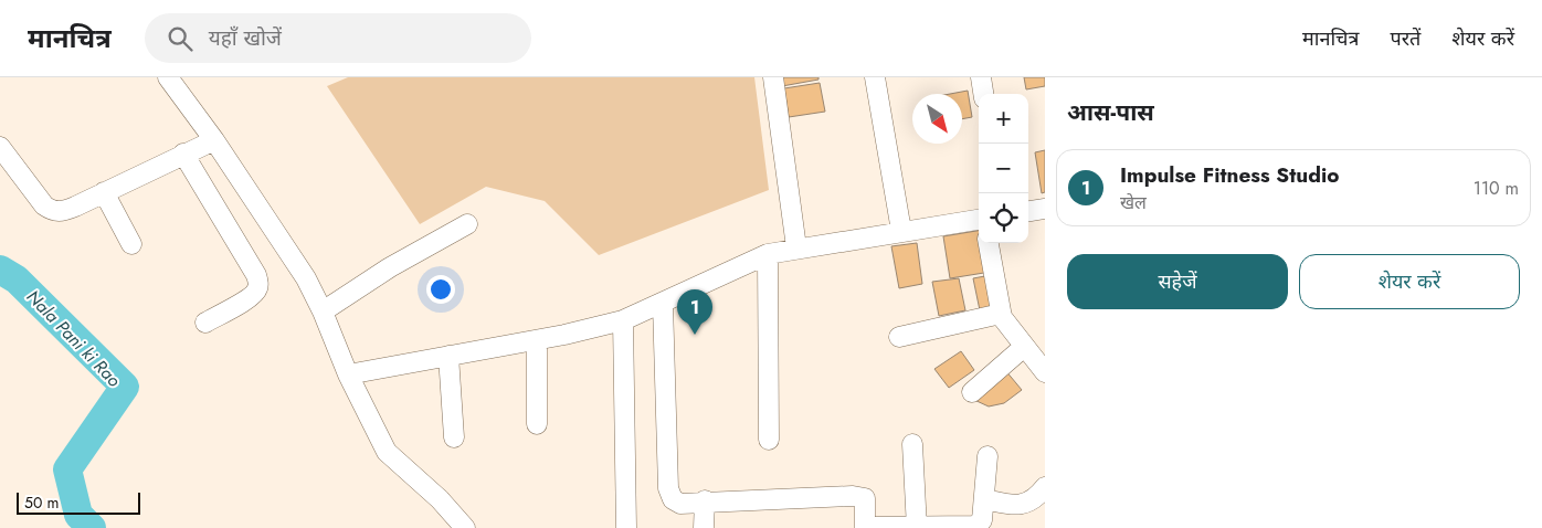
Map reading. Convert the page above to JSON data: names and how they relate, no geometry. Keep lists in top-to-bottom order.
{
  "water": ["Nala Pani ki Rao"],
  "scale_bar": "50 m",
  "north": "bottom right",
  "page": {
    "header": "मानचित्र",
    "search": "यहाँ खोजें",
    "nav": ["मानचित्र", "परतें", "शेयर करें"],
    "heading": "आस-पास",
    "map_buttons": ["+", "−"],
    "list": [
      {
        "mark": "1",
        "name": "Impulse Fitness Studio",
        "note": "खेल",
        "value": "110 m"
      }
    ],
    "buttons": ["सहेजें", "शेयर करें"],
    "pins": "1",
    "scale": "50 m"
  }
}
